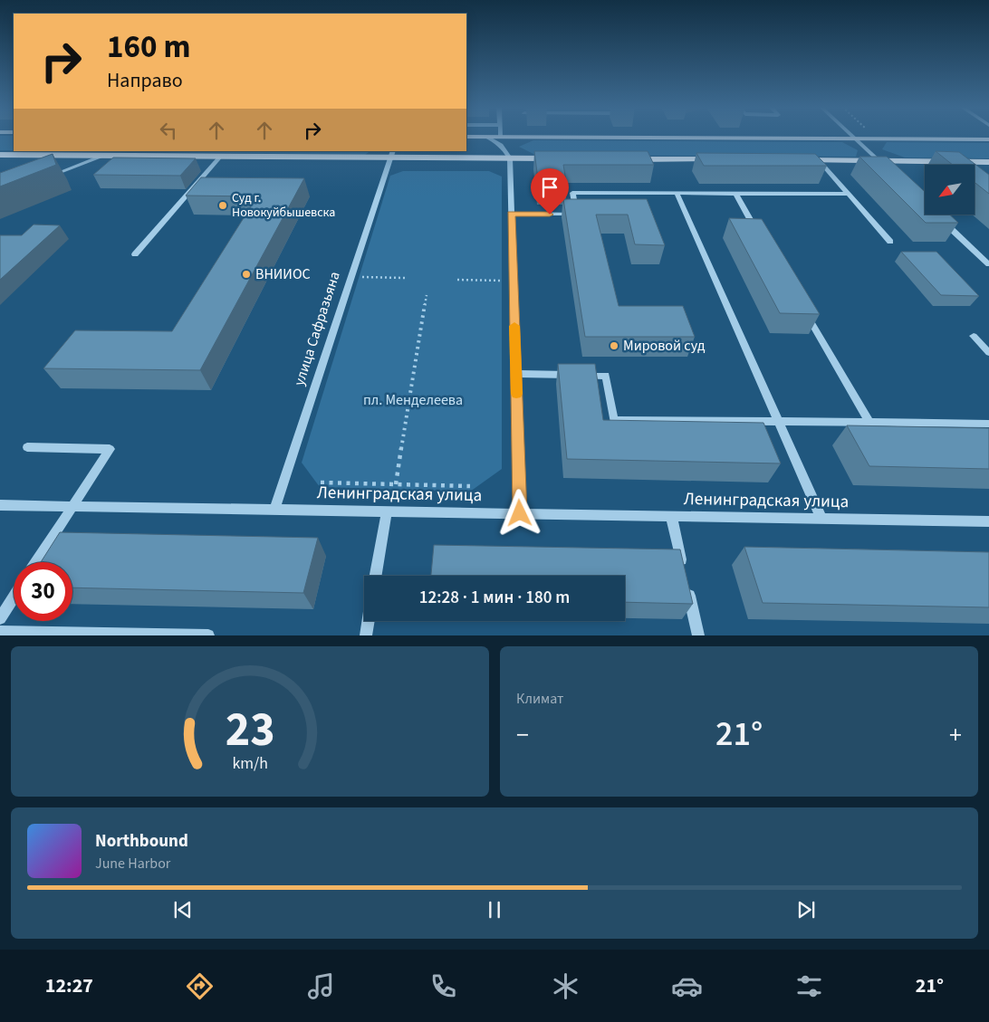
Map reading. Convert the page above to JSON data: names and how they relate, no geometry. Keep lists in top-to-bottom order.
{
  "streets": {
    "street": ["улица Сафразьяна", "Ленинградская улица"]
  },
  "crossings": [
    ["улица Сафразьяна", "Ленинградская улица"]
  ],
  "parks": ["пл. Менделеева"],
  "places": ["Суд г. Новокуйбышевска", "ВНИИОС", "Мировой суд"],
  "north": "bottom left",
  "page": {
    "turn": ["160 m", "Направо"],
    "limit": "30",
    "trip": "12:28 · 1 мин · 180 m",
    "tile": "Климат",
    "heat": ["−", "21°", "+"],
    "song": ["Northbound", "June Harbor"],
    "tabs": ["12:27", "21°"],
    "gauge": ["23", "km/h"]
  }
}
